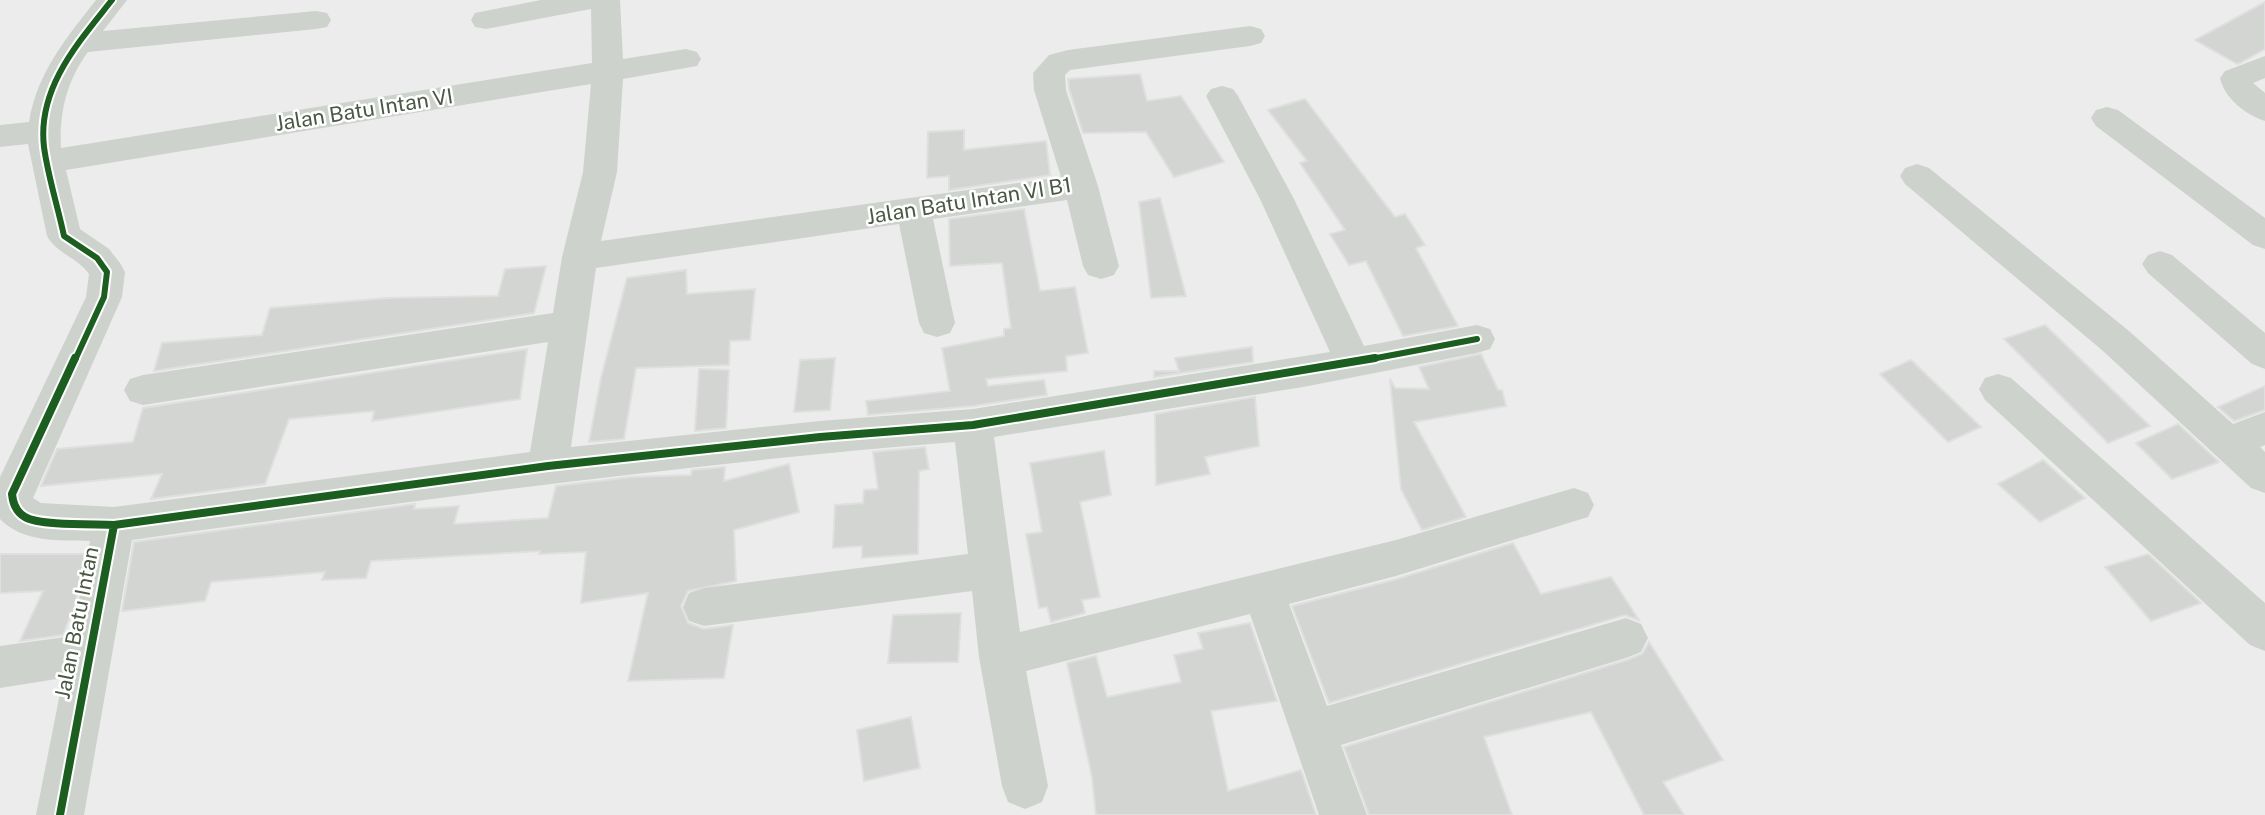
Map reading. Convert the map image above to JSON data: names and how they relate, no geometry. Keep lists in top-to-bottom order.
{
  "streets": {
    "street": ["Jalan Batu Intan VI", "Jalan Batu Intan VI B1", "Jalan Batu Intan"]
  },
  "crossings": [
    ["Jalan Batu Intan VI", "Jalan Batu Intan"]
  ]
}
